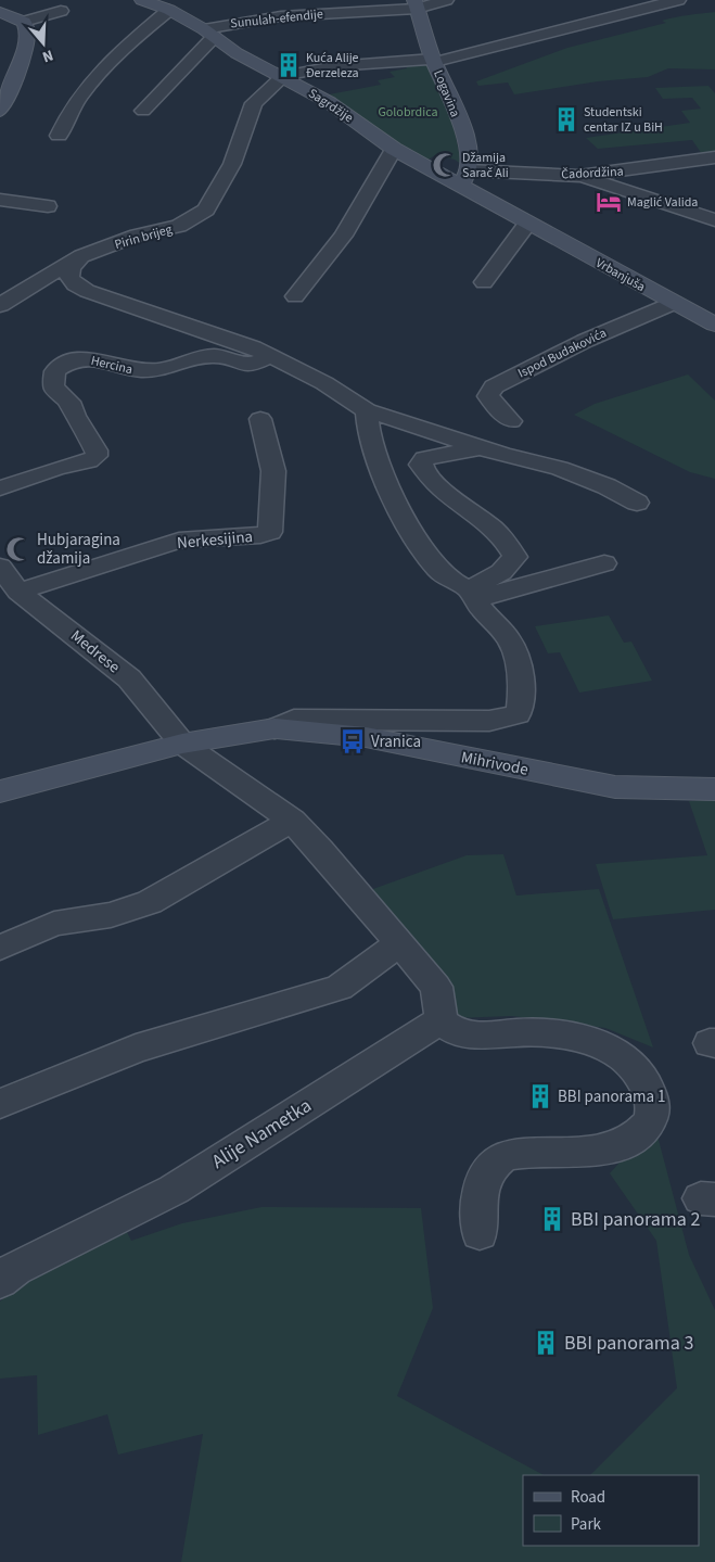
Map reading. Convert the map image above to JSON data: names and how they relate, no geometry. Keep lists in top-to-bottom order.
{
  "streets": {
    "street": [
      "Sunulah-efendije",
      "Logavina",
      "Sagrdžije",
      "Čadordžina",
      "Pirin brijeg",
      "Vrbanjuša",
      "Ispod Budakovića",
      "Hercina",
      "Nerkesijina",
      "Medrese",
      "Mihrivode",
      "Alije Nametka"
    ]
  },
  "crossings": [
    ["Sunulah-efendije", "Logavina"],
    ["Sunulah-efendije", "Sagrdžije"],
    ["Logavina", "Sagrdžije"],
    ["Logavina", "Čadordžina"],
    ["Logavina", "Vrbanjuša"],
    ["Sagrdžije", "Čadordžina"],
    ["Sagrdžije", "Pirin brijeg"],
    ["Sagrdžije", "Vrbanjuša"],
    ["Čadordžina", "Vrbanjuša"],
    ["Vrbanjuša", "Ispod Budakovića"],
    ["Nerkesijina", "Medrese"],
    ["Medrese", "Mihrivode"]
  ],
  "parks": ["Golobrdica"],
  "places": {
    "building": [
      "Kuća Alije Đerzeleza",
      "Studentski centar IZ u BiH",
      "BBI panorama 1",
      "BBI panorama 2",
      "BBI panorama 3"
    ],
    "mosque": ["Džamija Sarač Ali", "Hubjaragina džamija"],
    "hotel": ["Maglić Valida"],
    "bus stop": ["Vranica"]
  },
  "legend": ["Road", "Park"],
  "north": "bottom"
}
